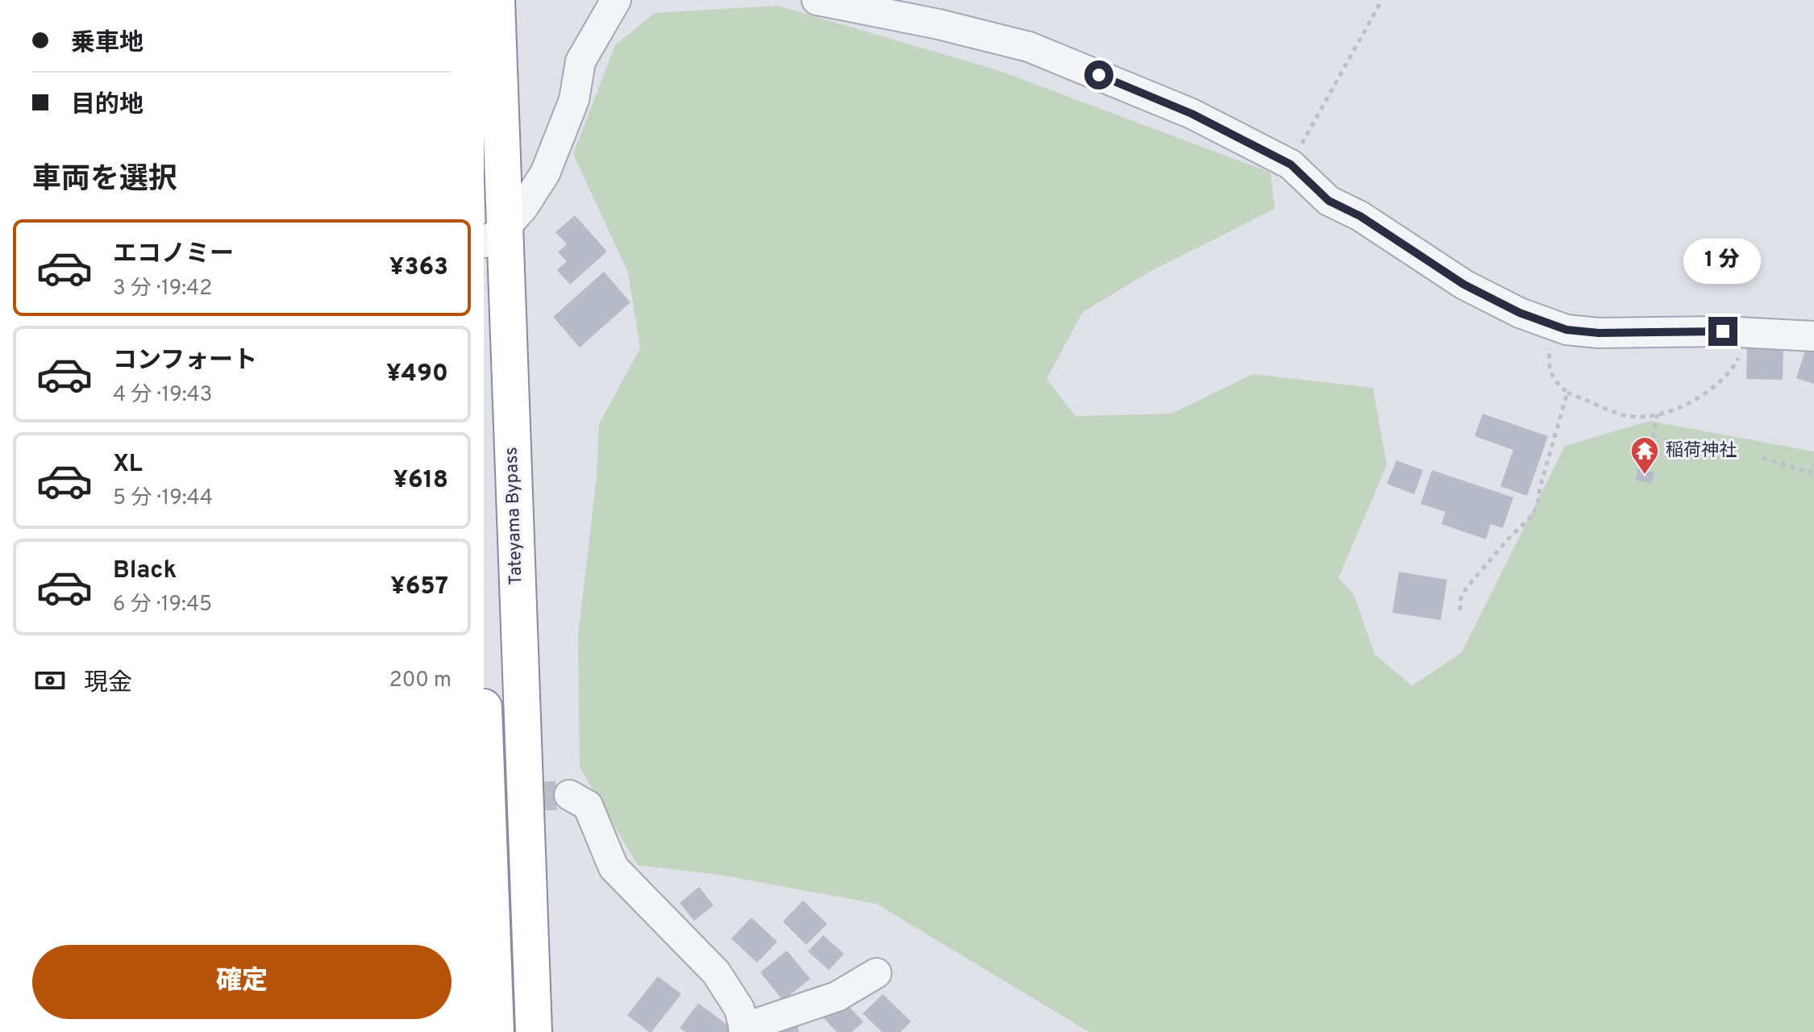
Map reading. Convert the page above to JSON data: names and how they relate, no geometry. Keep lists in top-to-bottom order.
{
  "streets": {
    "highway": ["Tateyama Bypass"]
  },
  "places": {
    "temple": ["稲荷神社"]
  },
  "page": {
    "banner": ["乗車地", "目的地"],
    "heading": "車両を選択",
    "list": [
      {
        "name": "エコノミー",
        "note": "3 分 · 19:42",
        "value": "¥363"
      },
      {
        "name": "コンフォート",
        "note": "4 分 · 19:43",
        "value": "¥490"
      },
      {
        "name": "XL",
        "note": "5 分 · 19:44",
        "value": "¥618"
      },
      {
        "name": "Black",
        "note": "6 分 · 19:45",
        "value": "¥657"
      }
    ],
    "bubble": "1 分",
    "pay": ["現金", "200 m"],
    "buttons": "確定"
  }
}
